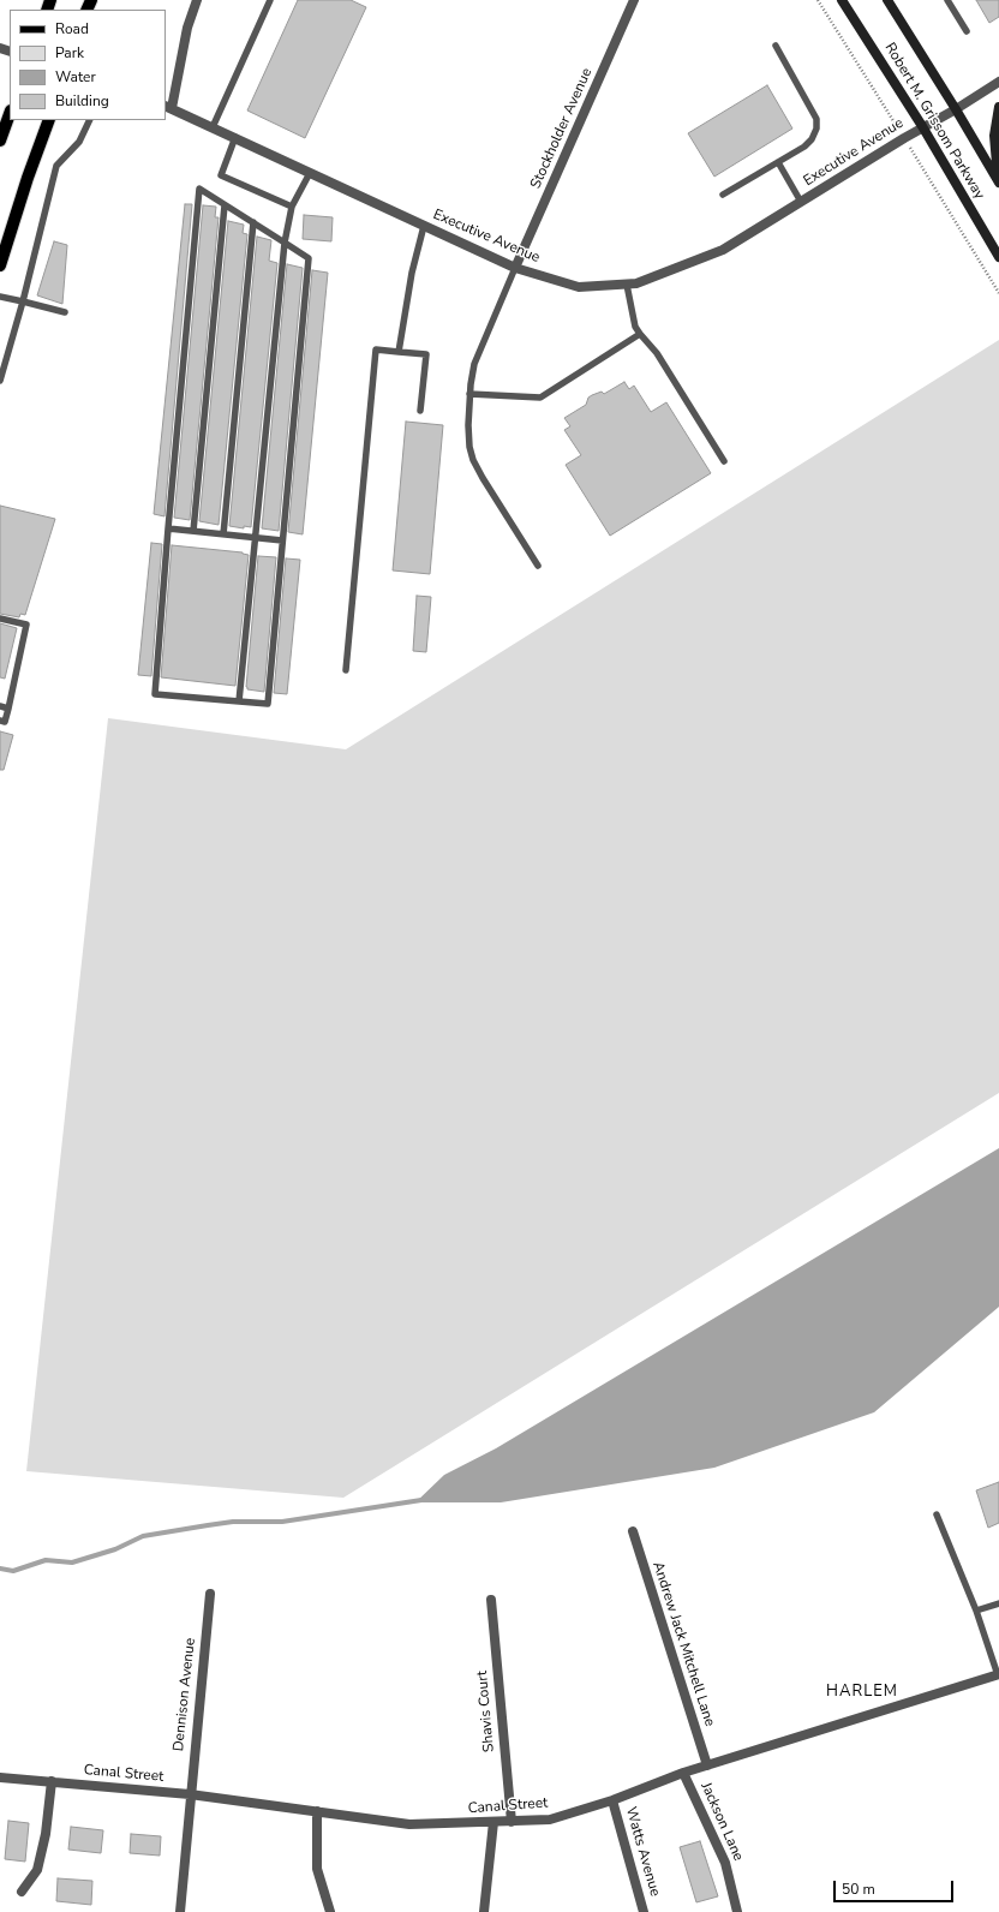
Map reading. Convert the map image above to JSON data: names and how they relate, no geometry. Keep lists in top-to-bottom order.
{
  "streets": {
    "main road": ["Robert M. Grissom Parkway"],
    "street": [
      "Stockholder Avenue",
      "Executive Avenue",
      "Andrew Jack Mitchell Lane",
      "Dennison Avenue",
      "Shavis Court",
      "Canal Street",
      "Jackson Lane",
      "Watts Avenue"
    ]
  },
  "crossings": [
    ["Robert M. Grissom Parkway", "Executive Avenue"],
    ["Stockholder Avenue", "Executive Avenue"],
    ["Andrew Jack Mitchell Lane", "Canal Street"],
    ["Dennison Avenue", "Canal Street"],
    ["Shavis Court", "Canal Street"],
    ["Canal Street", "Jackson Lane"],
    ["Canal Street", "Watts Avenue"]
  ],
  "districts": ["HARLEM"],
  "legend": [
    "Road",
    "Park",
    "Water",
    "Building"
  ],
  "scale_bar": "50 m"
}
